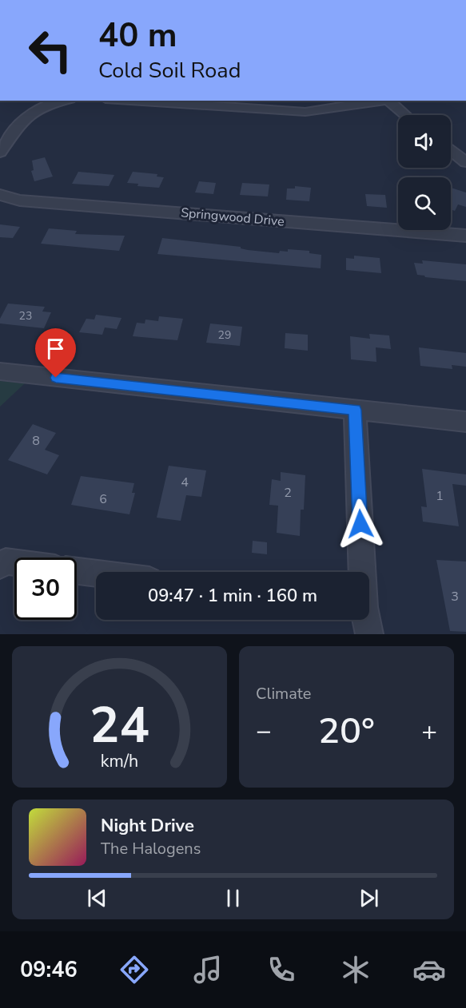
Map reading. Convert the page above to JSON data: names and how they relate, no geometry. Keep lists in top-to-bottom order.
{
  "streets": {
    "street": ["Springwood Drive"]
  },
  "house_numbers": [
    "23",
    "29",
    "8",
    "4",
    "2",
    "1",
    "6",
    "3"
  ],
  "page": {
    "turn": ["40 m", "Cold Soil Road"],
    "limit": "30",
    "trip": "09:47 · 1 min · 160 m",
    "tile": "Climate",
    "heat": ["−", "20°", "+"],
    "song": ["Night Drive", "The Halogens"],
    "tabs": "09:46",
    "gauge": ["24", "km/h"]
  }
}
